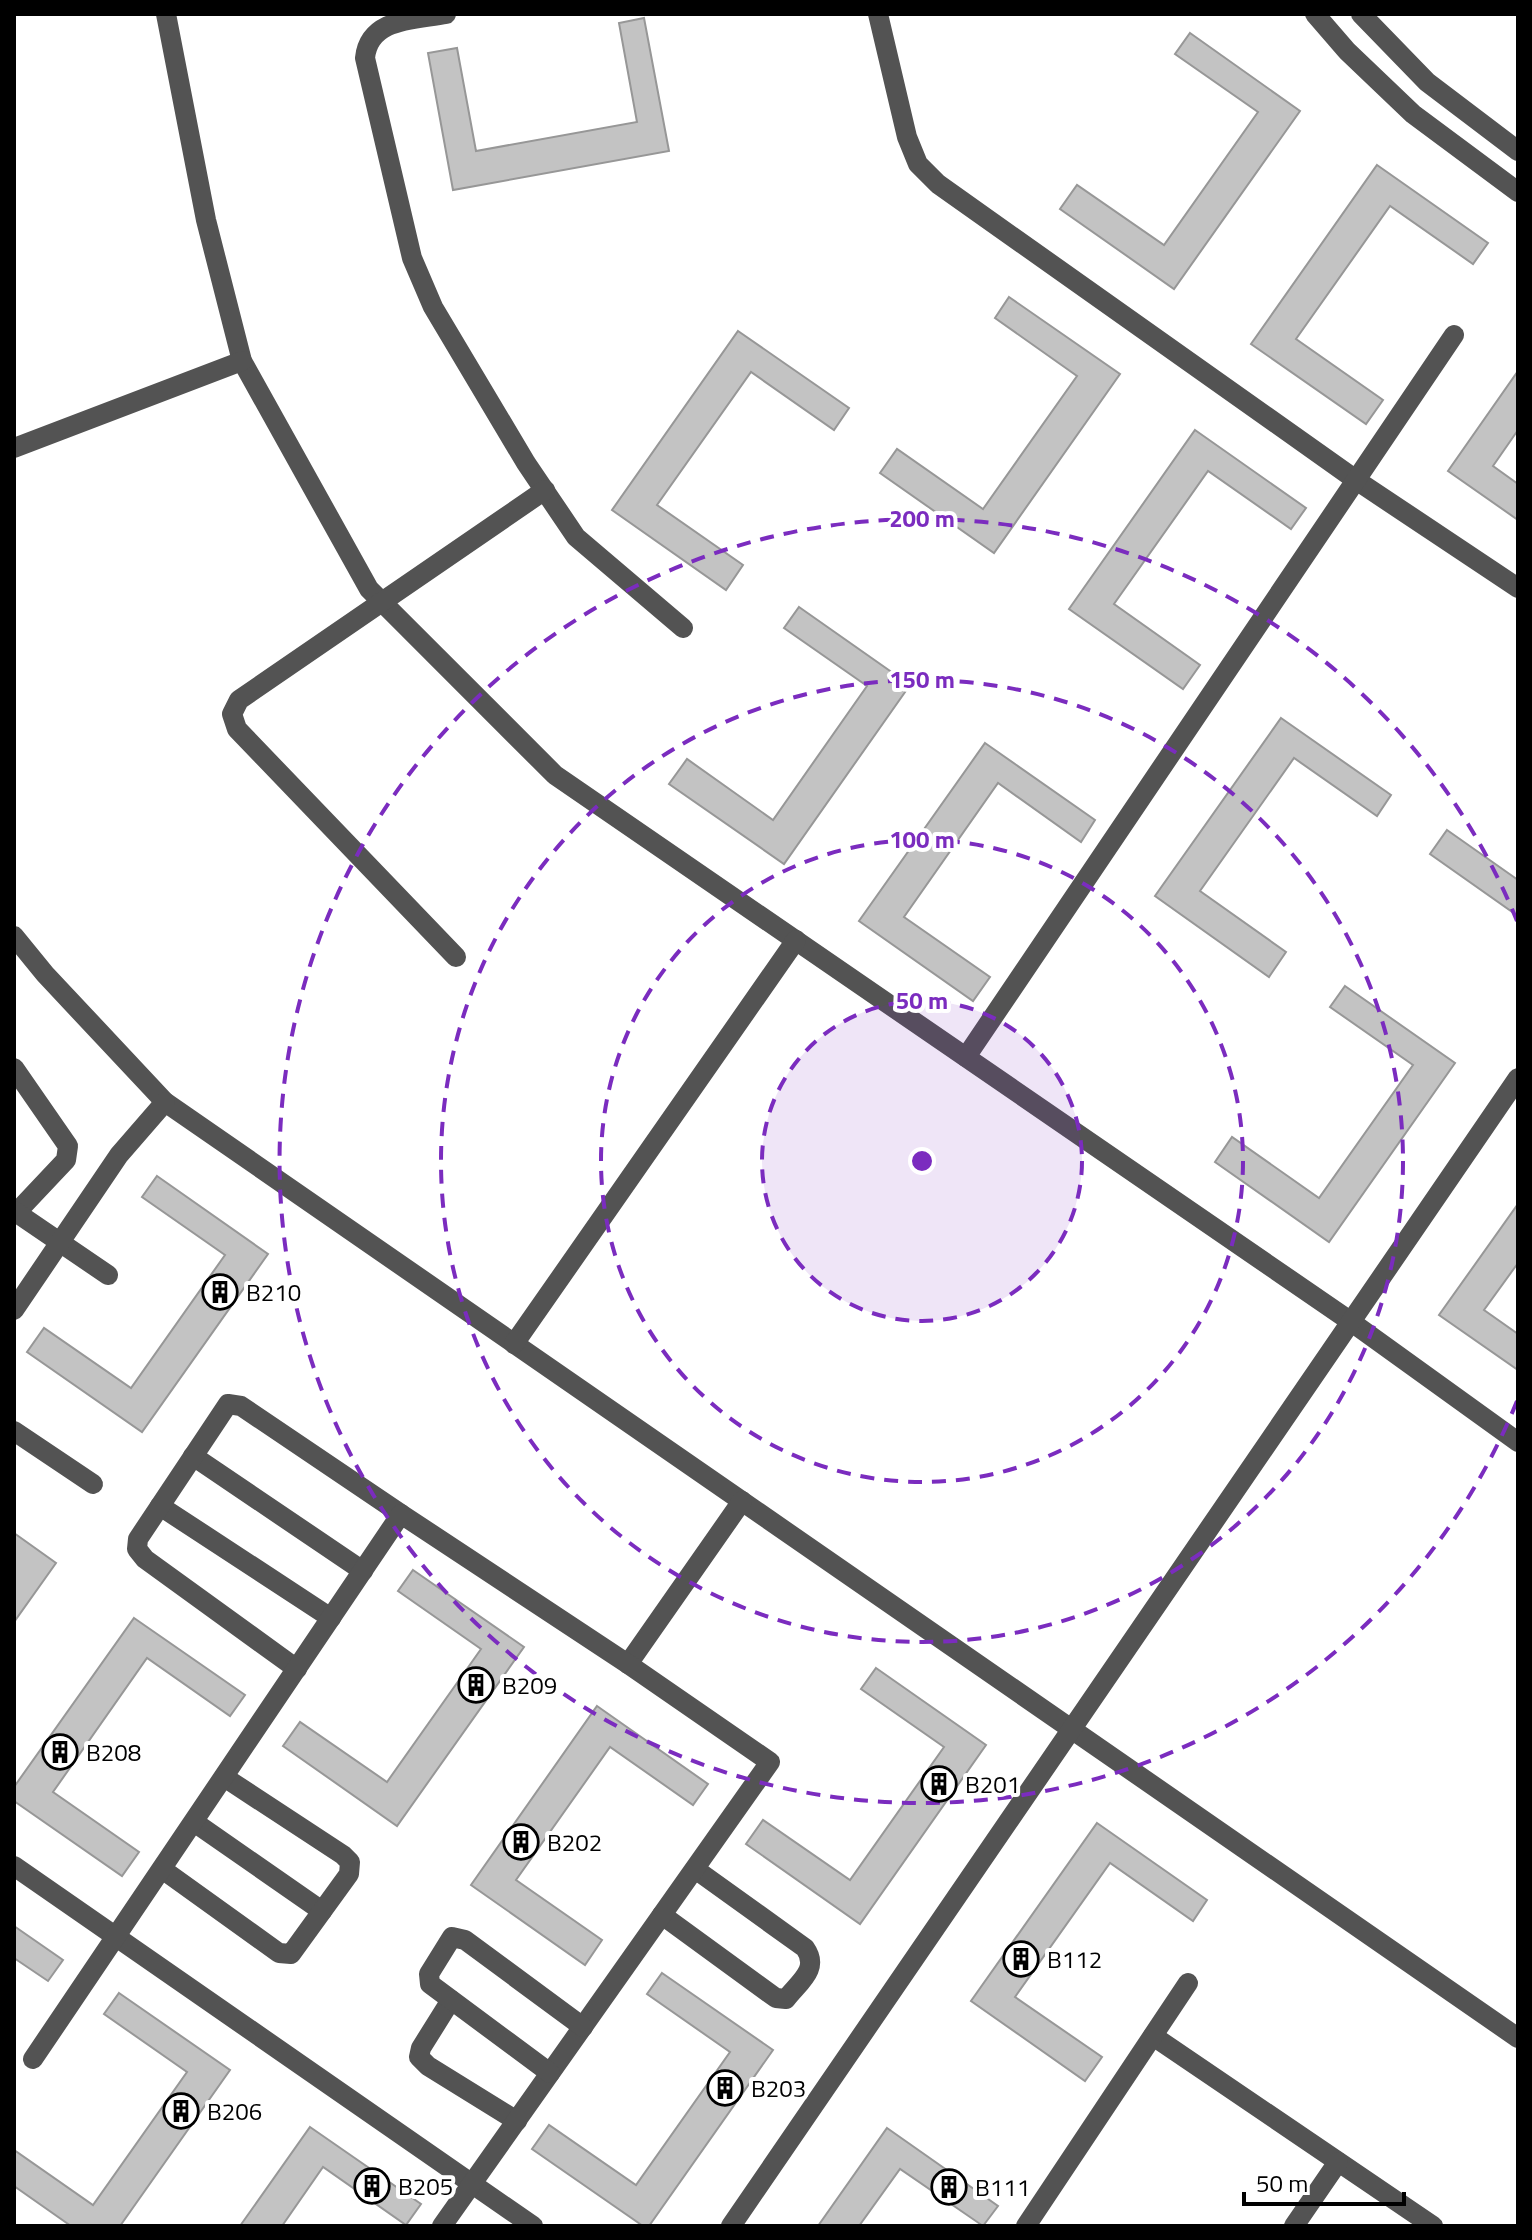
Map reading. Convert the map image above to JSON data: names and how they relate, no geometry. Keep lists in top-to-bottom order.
{
  "places": {
    "building": [
      "B210",
      "B209",
      "B208",
      "B201",
      "B202",
      "B112",
      "B203",
      "B206",
      "B205",
      "B111"
    ]
  },
  "scale_bar": "50 m",
  "rings": [
    "200 m",
    "150 m",
    "100 m",
    "50 m"
  ]
}
